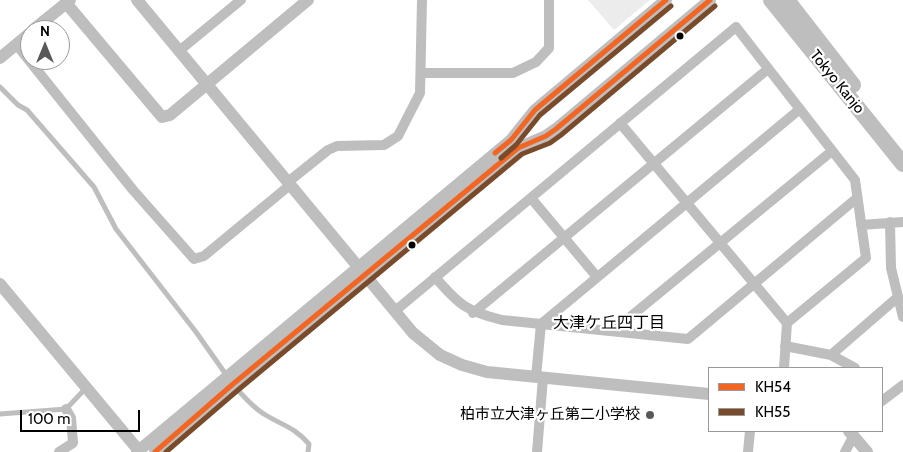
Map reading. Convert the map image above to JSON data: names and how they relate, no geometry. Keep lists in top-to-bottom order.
{
  "streets": {
    "highway": ["Tokyo Kanjo"]
  },
  "districts": ["大津ケ丘四丁目"],
  "places": ["柏市立大津ヶ丘第二小学校"],
  "lines": ["transit line KH54", "transit line KH55"],
  "legend": ["KH54", "KH55"],
  "scale_bar": "100 m",
  "north": "top"
}
